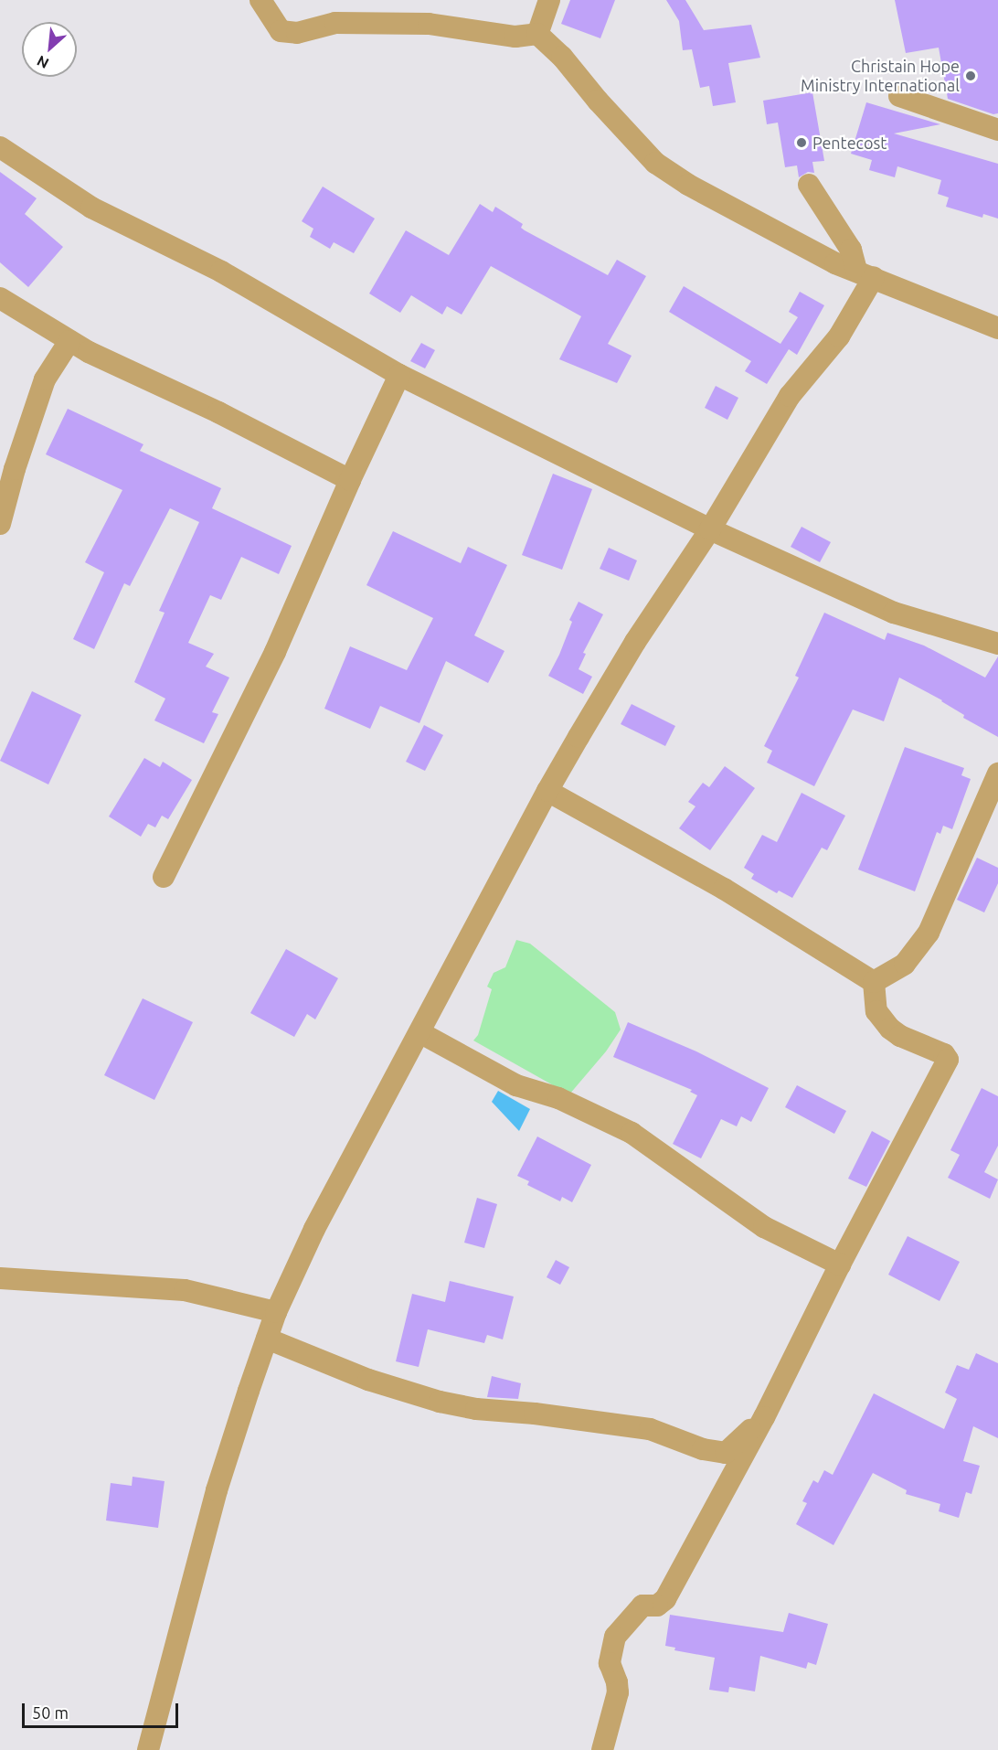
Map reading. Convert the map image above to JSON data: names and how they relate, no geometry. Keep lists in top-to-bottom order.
{
  "places": ["Christain Hope Ministry International", "Pentecost"],
  "scale_bar": "50 m",
  "north": "bottom left"
}
